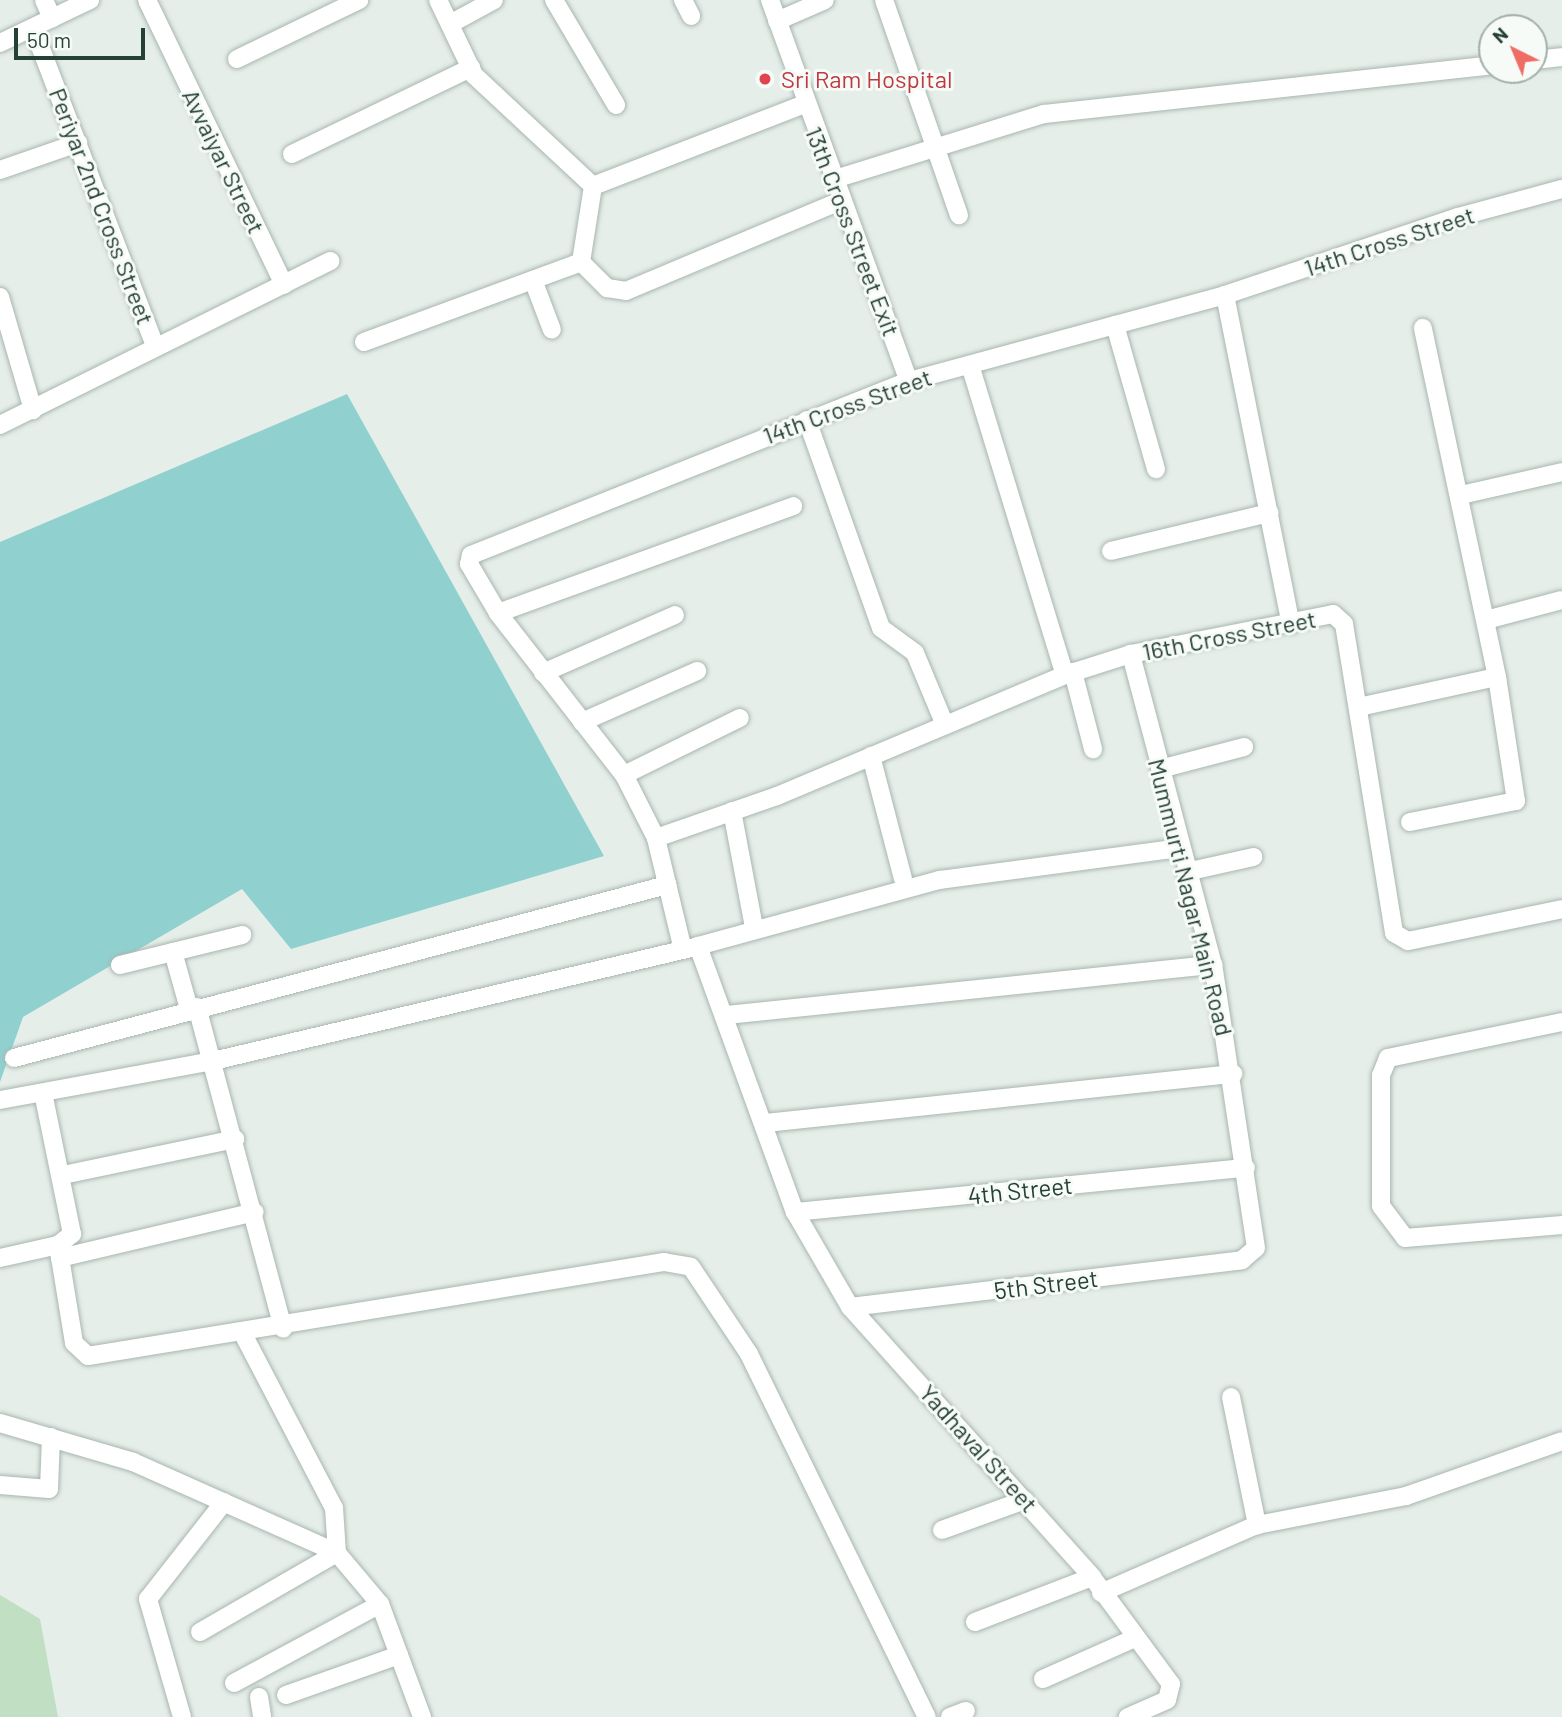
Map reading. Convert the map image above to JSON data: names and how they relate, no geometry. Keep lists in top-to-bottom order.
{
  "streets": {
    "street": [
      "Avvaiyar Street",
      "Periyar 2nd Cross Street",
      "13th Cross Street Exit",
      "14th Cross Street",
      "16th Cross Street",
      "Mummurti Nagar Main Road",
      "4th Street",
      "5th Street",
      "Yadhaval Street"
    ]
  },
  "crossings": [
    ["13th Cross Street Exit", "14th Cross Street"],
    ["14th Cross Street", "16th Cross Street"],
    ["14th Cross Street", "Yadhaval Street"],
    ["16th Cross Street", "Mummurti Nagar Main Road"],
    ["Mummurti Nagar Main Road", "4th Street"],
    ["Mummurti Nagar Main Road", "5th Street"],
    ["4th Street", "Yadhaval Street"],
    ["5th Street", "Yadhaval Street"]
  ],
  "places": ["Sri Ram Hospital"],
  "scale_bar": "50 m",
  "north": "top left"
}
